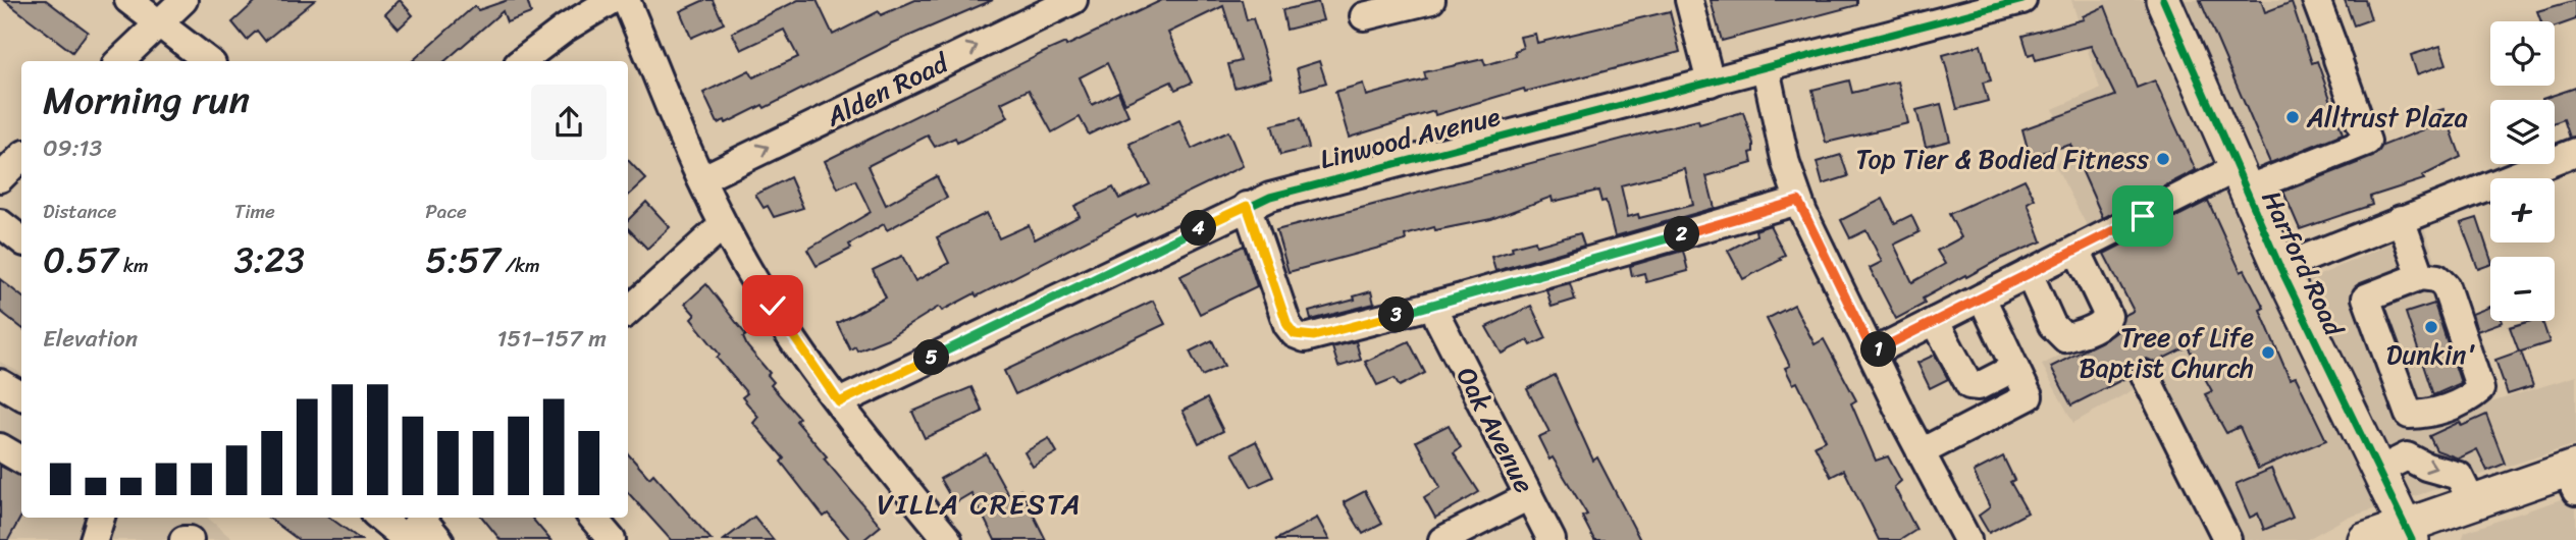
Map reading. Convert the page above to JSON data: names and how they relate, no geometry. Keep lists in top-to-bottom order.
{
  "streets": {
    "main road": ["Harford Road"],
    "street": ["Alden Road", "Linwood Avenue", "Oak Avenue"]
  },
  "one_way": ["Alden Road"],
  "districts": ["VILLA CRESTA"],
  "places": [
    "Alltrust Plaza",
    "Top Tier & Bodied Fitness",
    "Dunkin'",
    "Tree of Life Baptist Church"
  ],
  "page": {
    "map_buttons": ["+", "−"],
    "heading": ["Morning run", "09:13"],
    "stats": [
      ["Distance", "0.57 km"],
      ["Time", "3:23"],
      ["Pace", "5:57 /km"]
    ],
    "pins": [
      "4",
      "2",
      "3",
      "1",
      "5"
    ],
    "chart": ["Elevation", "151–157 m"]
  }
}
